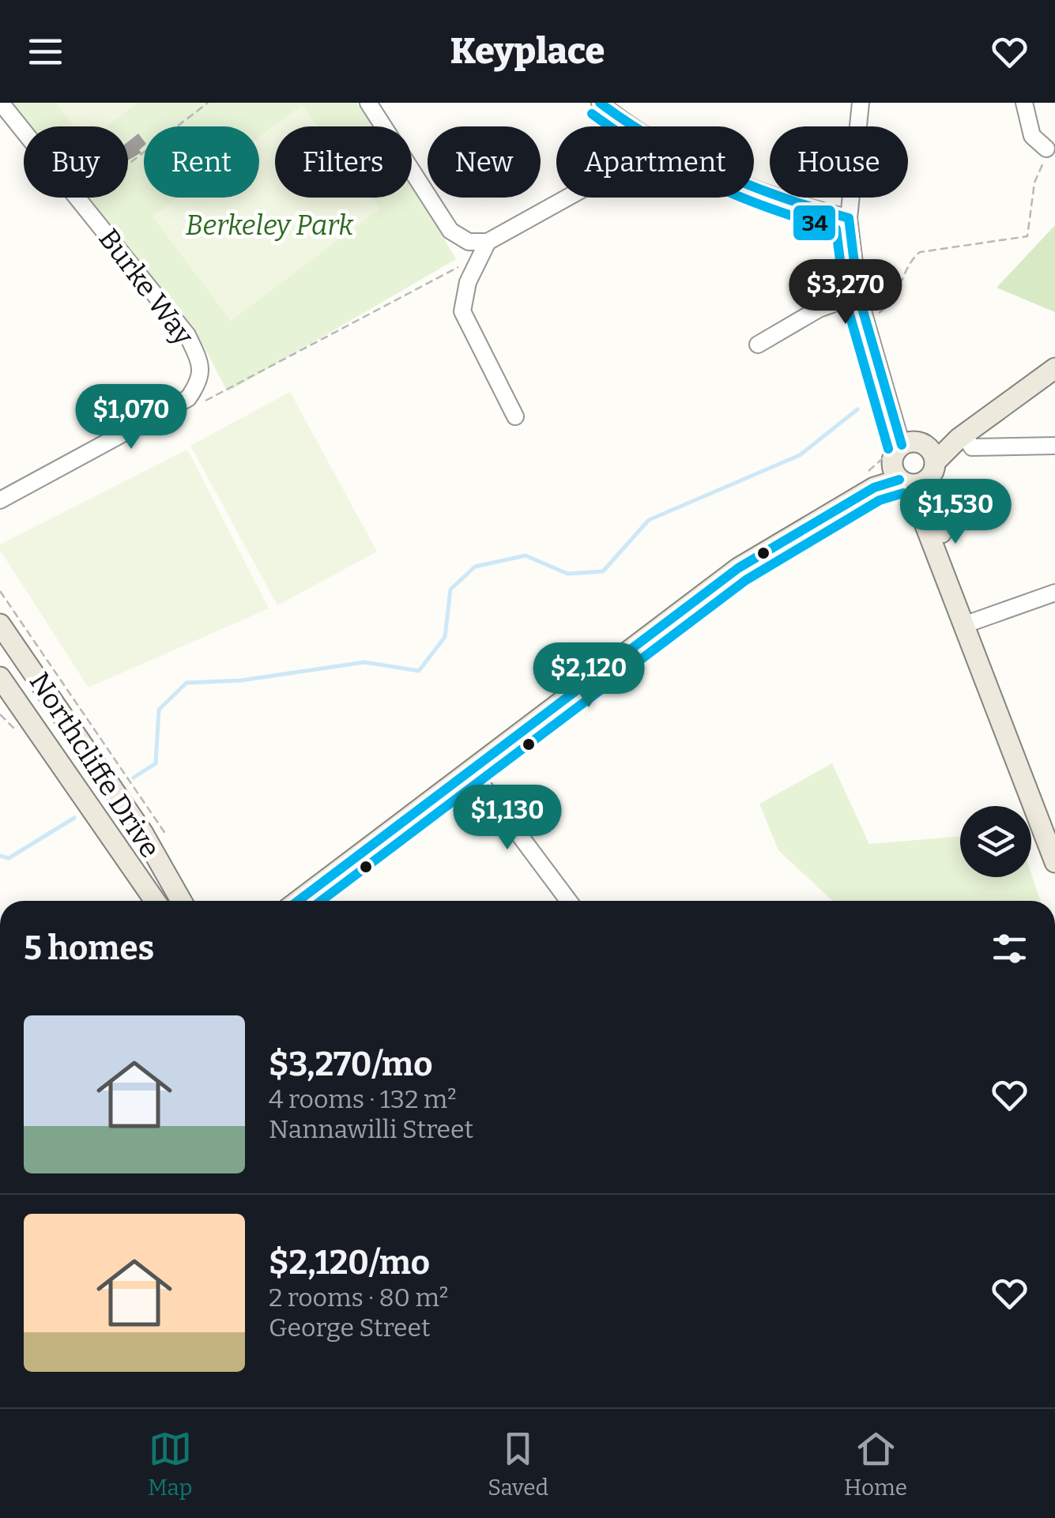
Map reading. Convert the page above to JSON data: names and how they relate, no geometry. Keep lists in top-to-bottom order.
{
  "streets": {
    "main road": ["Northcliffe Drive"],
    "street": ["Burke Way"]
  },
  "parks": ["Berkeley Park"],
  "lines": ["transit line 34"],
  "page": {
    "header": "Keyplace",
    "chip": [
      "Buy",
      "Rent",
      "Filters",
      "New",
      "Apartment",
      "House"
    ],
    "price": [
      "$3,270",
      "$1,070",
      "$1,530",
      "$2,120",
      "$1,130"
    ],
    "heading": "5 homes",
    "list": [
      {
        "name": "$3,270/mo",
        "note": "4 rooms · 132 m² · Nannawilli Street"
      },
      {
        "name": "$2,120/mo",
        "note": "2 rooms · 80 m² · George Street"
      }
    ],
    "tabs": ["Map", "Saved", "Home"]
  }
}
